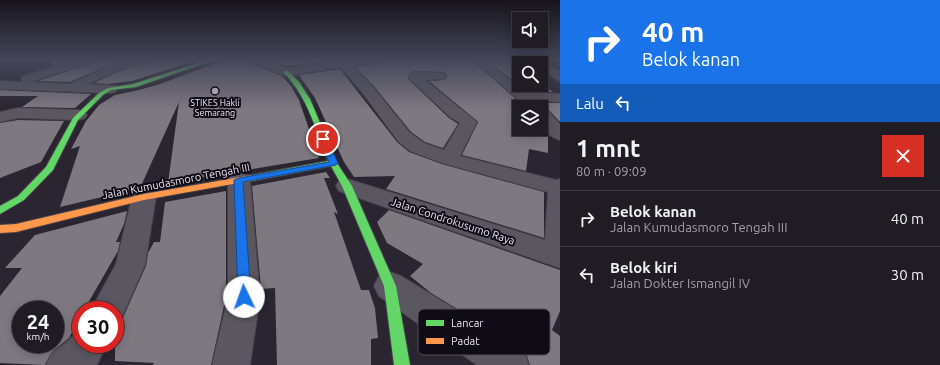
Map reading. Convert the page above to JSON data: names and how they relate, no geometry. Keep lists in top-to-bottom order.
{
  "streets": {
    "street": ["Jalan Kumudasmoro Tengah III", "Jalan Condrokusumo Raya"]
  },
  "places": ["STIKES Hakli Semarang"],
  "legend": ["Lancar", "Padat"],
  "page": {
    "turn": ["40 m", "Belok kanan"],
    "then": "Lalu",
    "heading": ["1 mnt", "80 m · 09:09"],
    "list": [
      {
        "name": "Belok kanan",
        "note": "Jalan Kumudasmoro Tengah III",
        "value": "40 m"
      },
      {
        "name": "Belok kiri",
        "note": "Jalan Dokter Ismangil IV",
        "value": "30 m"
      }
    ],
    "speed": "24 km/h",
    "limit": "30"
  }
}
